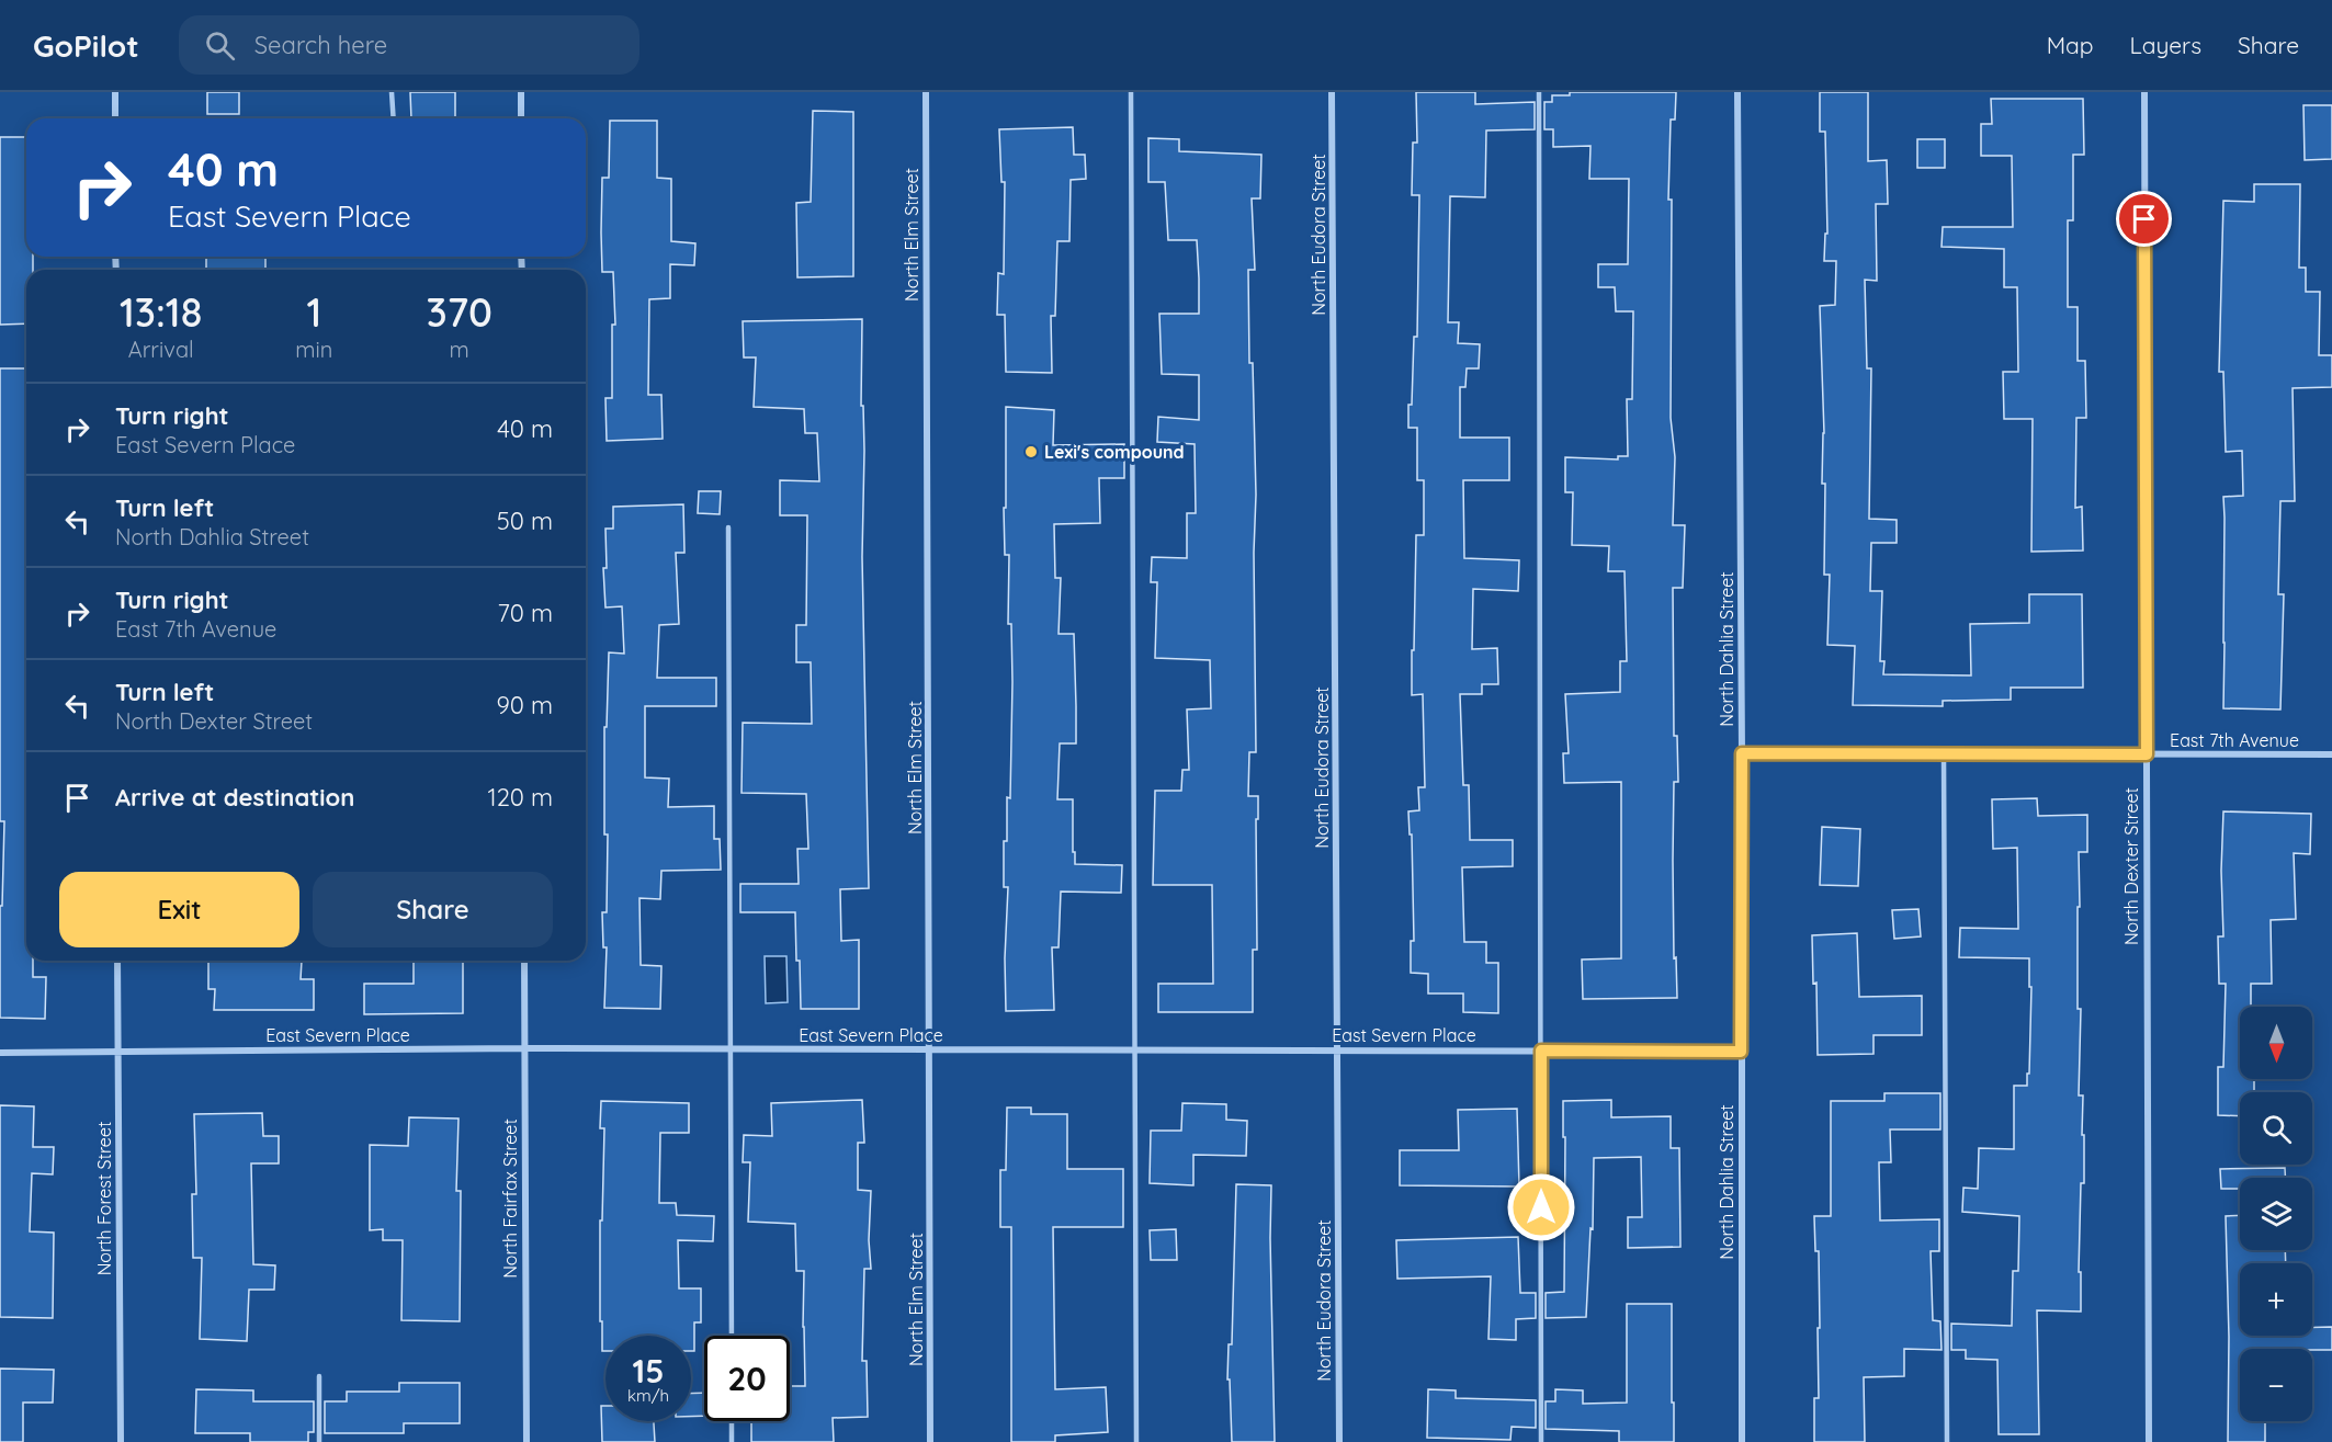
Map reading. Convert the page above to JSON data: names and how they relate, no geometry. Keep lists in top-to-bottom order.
{
  "streets": {
    "street": [
      "North Elm Street",
      "North Eudora Street",
      "North Dahlia Street",
      "East 7th Avenue",
      "North Dexter Street",
      "East Severn Place",
      "North Forest Street",
      "North Fairfax Street"
    ]
  },
  "crossings": [
    ["North Elm Street", "East Severn Place"],
    ["North Eudora Street", "East Severn Place"],
    ["North Dahlia Street", "East 7th Avenue"],
    ["North Dahlia Street", "East Severn Place"],
    ["East 7th Avenue", "North Dexter Street"],
    ["East Severn Place", "North Forest Street"],
    ["East Severn Place", "North Fairfax Street"]
  ],
  "places": ["Lexi's compound"],
  "north": "bottom",
  "page": {
    "header": "GoPilot",
    "search": "Search here",
    "nav": ["Map", "Layers", "Share"],
    "turn": ["40 m", "East Severn Place"],
    "eta": [
      "13:18",
      "Arrival",
      "1",
      "min",
      "370",
      "m"
    ],
    "list": [
      {
        "name": "Turn right",
        "note": "East Severn Place",
        "value": "40 m"
      },
      {
        "name": "Turn left",
        "note": "North Dahlia Street",
        "value": "50 m"
      },
      {
        "name": "Turn right",
        "note": "East 7th Avenue",
        "value": "70 m"
      },
      {
        "name": "Turn left",
        "note": "North Dexter Street",
        "value": "90 m"
      },
      {
        "name": "Arrive at destination",
        "value": "120 m"
      }
    ],
    "buttons": ["Exit", "Share"],
    "map_buttons": ["+", "−"],
    "speed": "15 km/h",
    "limit": "20"
  }
}
